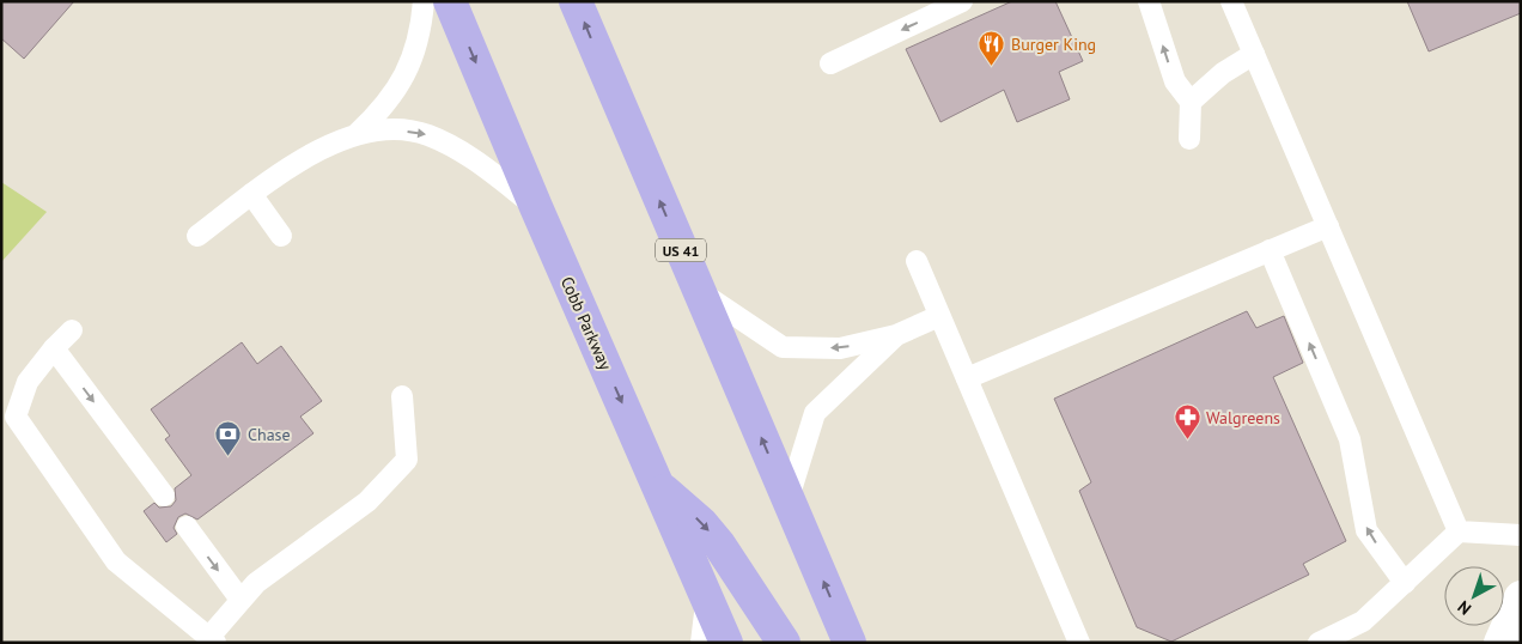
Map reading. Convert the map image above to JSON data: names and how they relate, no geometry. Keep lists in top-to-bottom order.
{
  "streets": {
    "main road": ["US 41", "Cobb Parkway"]
  },
  "places": {
    "restaurant": ["Burger King"],
    "pharmacy": ["Walgreens"],
    "bank": ["Chase"]
  },
  "north": "bottom left"
}
